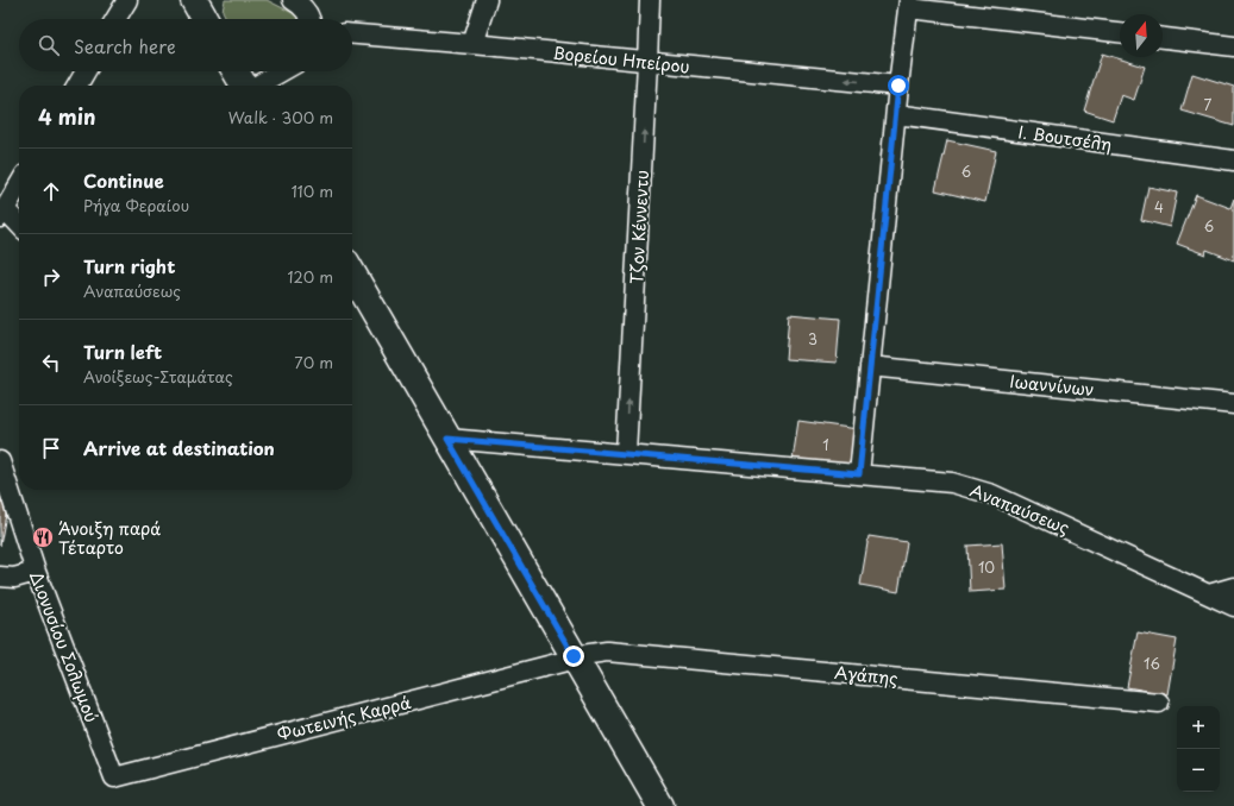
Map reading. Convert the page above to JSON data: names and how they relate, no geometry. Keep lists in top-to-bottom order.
{
  "streets": {
    "street": [
      "Βορείου Ηπείρου",
      "Ι. Βουτσέλη",
      "Τζον Κέννεντυ",
      "Ιωαννίνων",
      "Αναπαύσεως",
      "Διονυσίου Σολωμού",
      "Αγάπης",
      "Φωτεινής Καρρά"
    ]
  },
  "crossings": [
    ["Βορείου Ηπείρου", "Τζον Κέννεντυ"],
    ["Τζον Κέννεντυ", "Αναπαύσεως"],
    ["Διονυσίου Σολωμού", "Φωτεινής Καρρά"],
    ["Αγάπης", "Φωτεινής Καρρά"]
  ],
  "one_way": ["Βορείου Ηπείρου", "Τζον Κέννεντυ"],
  "places": {
    "restaurant": ["Άνοιξη παρά Τέταρτο"]
  },
  "house_numbers": [
    "7",
    "6",
    "4",
    "6",
    "3",
    "1",
    "10",
    "16"
  ],
  "north": "top",
  "page": {
    "search": "Search here",
    "heading": ["4 min", "Walk · 300 m"],
    "list": [
      ["Continue", "Ρήγα Φεραίου", "110 m"],
      ["Turn right", "Αναπαύσεως", "120 m"],
      ["Turn left", "Ανοίξεως-Σταμάτας", "70 m"],
      "Arrive at destination"
    ],
    "map_buttons": ["+", "−"]
  }
}
